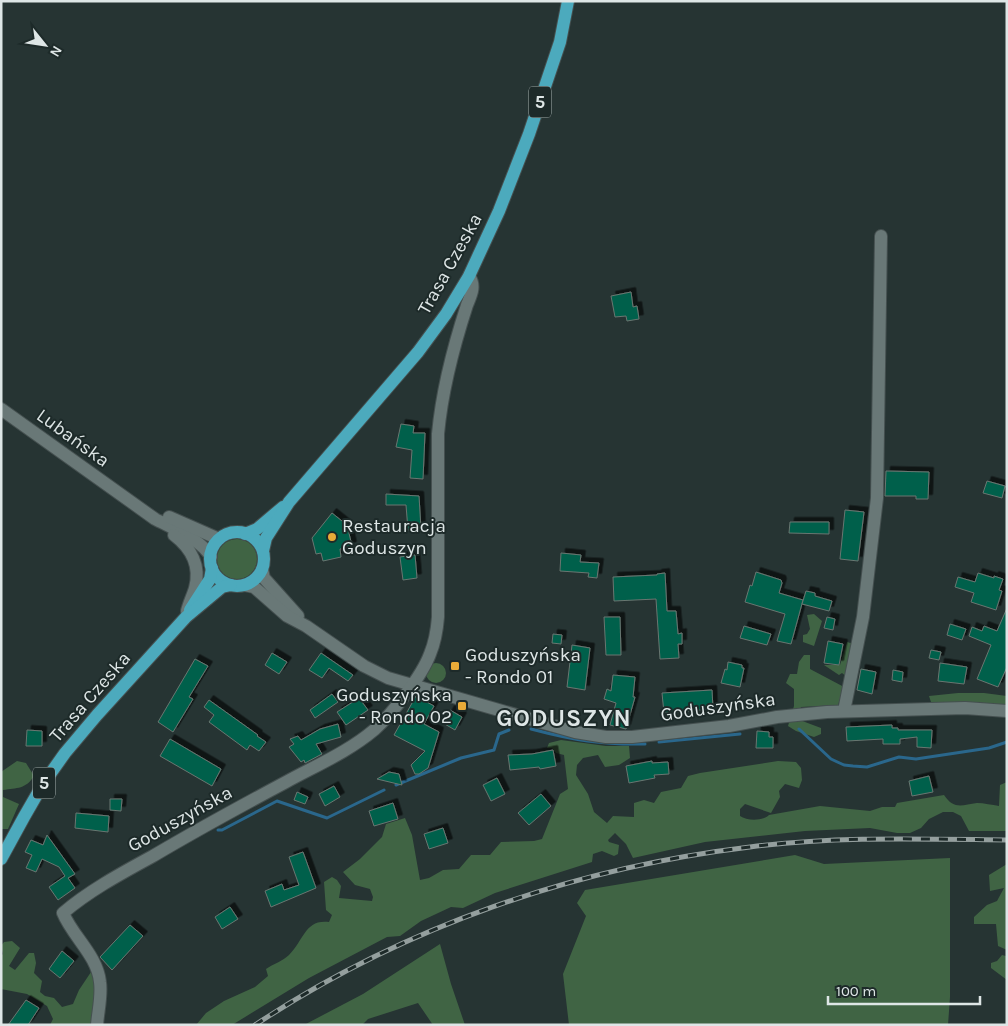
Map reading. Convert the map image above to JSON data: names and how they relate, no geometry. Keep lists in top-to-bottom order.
{
  "streets": {
    "main road": ["5", "Trasa Czeska"],
    "street": ["Lubańska", "Goduszyńska"]
  },
  "crossings": [
    ["5", "Trasa Czeska"],
    ["5", "Lubańska"],
    ["5", "Goduszyńska"],
    ["Trasa Czeska", "Lubańska"],
    ["Trasa Czeska", "Goduszyńska"],
    ["Lubańska", "Goduszyńska"]
  ],
  "districts": ["GODUSZYN"],
  "places": {
    "other": ["Restauracja Goduszyn"],
    "transit": ["Goduszyńska - Rondo 01", "Goduszyńska - Rondo 02"]
  },
  "scale_bar": "100 m",
  "north": "bottom right"
}
